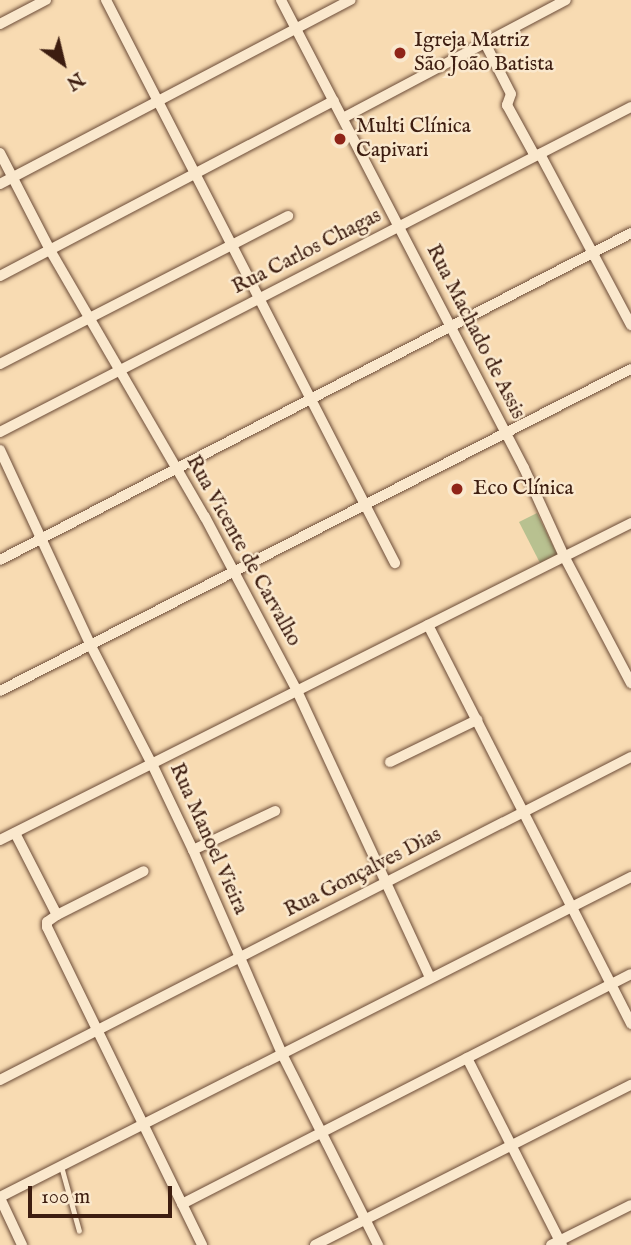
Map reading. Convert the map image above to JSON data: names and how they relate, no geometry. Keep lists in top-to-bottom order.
{
  "streets": {
    "street": [
      "Rua Carlos Chagas",
      "Rua Machado de Assis",
      "Rua Vicente de Carvalho",
      "Rua Manoel Vieira",
      "Rua Gonçalves Dias"
    ]
  },
  "crossings": [
    ["Rua Carlos Chagas", "Rua Machado de Assis"],
    ["Rua Carlos Chagas", "Rua Vicente de Carvalho"],
    ["Rua Vicente de Carvalho", "Rua Gonçalves Dias"],
    ["Rua Manoel Vieira", "Rua Gonçalves Dias"]
  ],
  "places": ["Igreja Matriz São João Batista", "Multi Clínica Capivari", "Eco Clínica"],
  "scale_bar": "100 m",
  "north": "bottom right"
}
